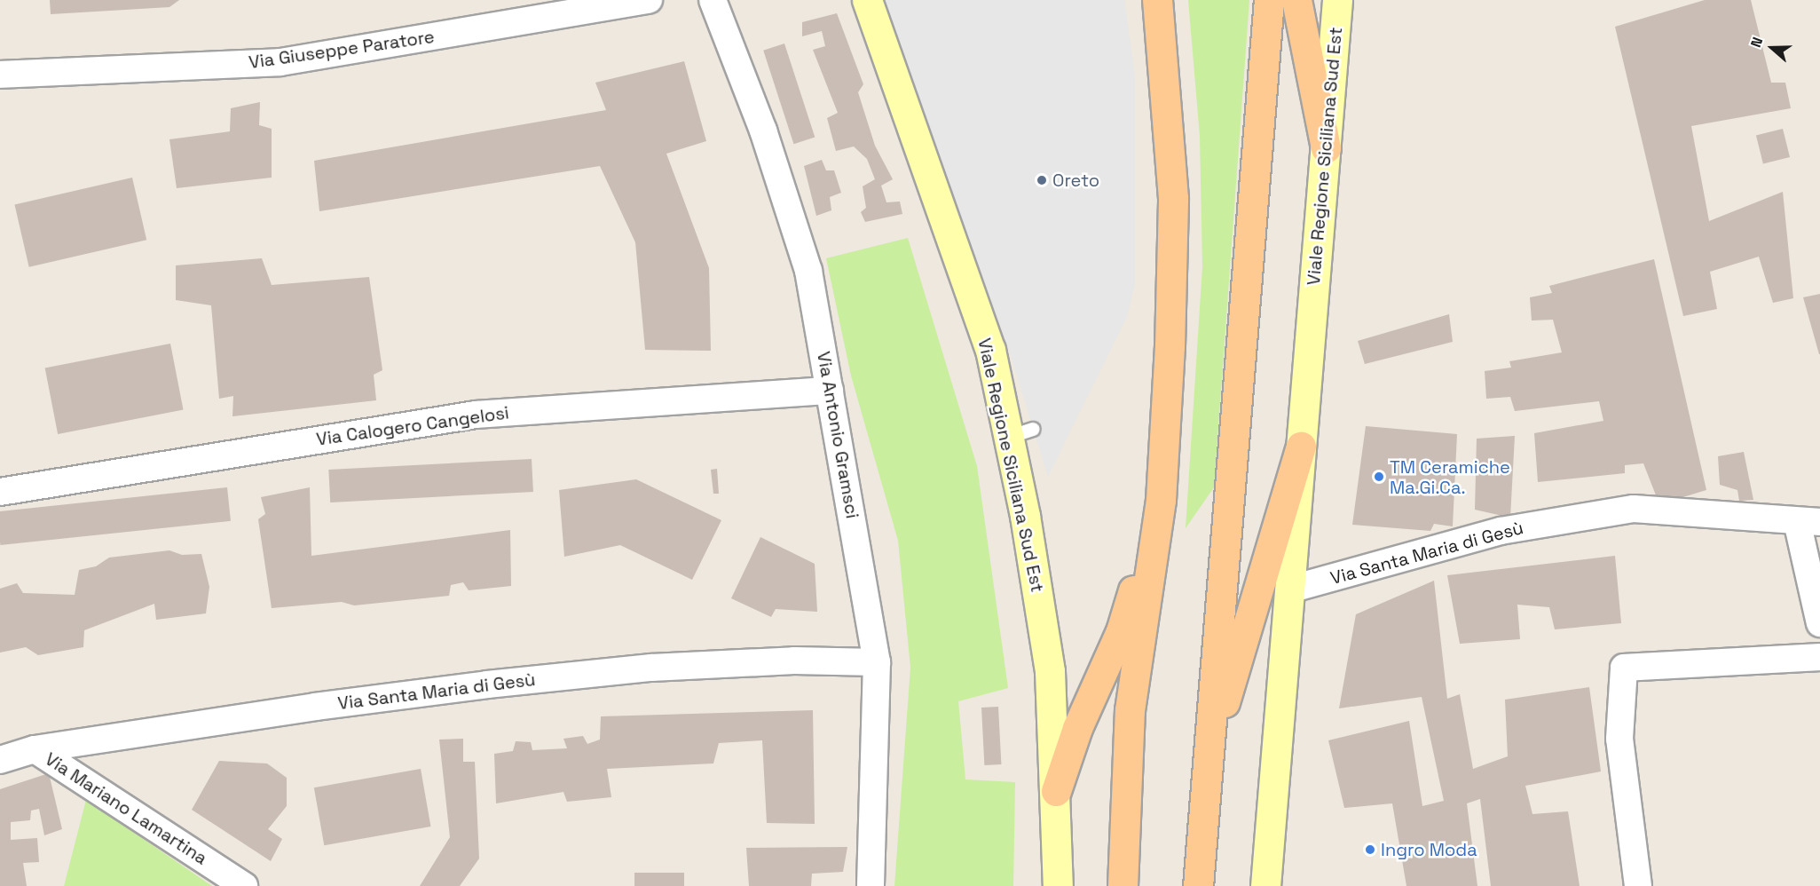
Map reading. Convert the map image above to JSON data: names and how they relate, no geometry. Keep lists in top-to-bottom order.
{
  "streets": {
    "street": [
      "Via Giuseppe Paratore",
      "Viale Regione Siciliana Sud Est",
      "Via Calogero Cangelosi",
      "Via Antonio Gramsci",
      "Via Santa Maria di Gesù",
      "Via Mariano Lamartina"
    ]
  },
  "crossings": [
    ["Viale Regione Siciliana Sud Est", "Via Santa Maria di Gesù"],
    ["Via Calogero Cangelosi", "Via Antonio Gramsci"],
    ["Via Antonio Gramsci", "Via Santa Maria di Gesù"],
    ["Via Santa Maria di Gesù", "Via Mariano Lamartina"]
  ],
  "places": ["Oreto", "TM Ceramiche Ma.Gi.Ca.", "Ingro Moda"],
  "north": "left"
}
